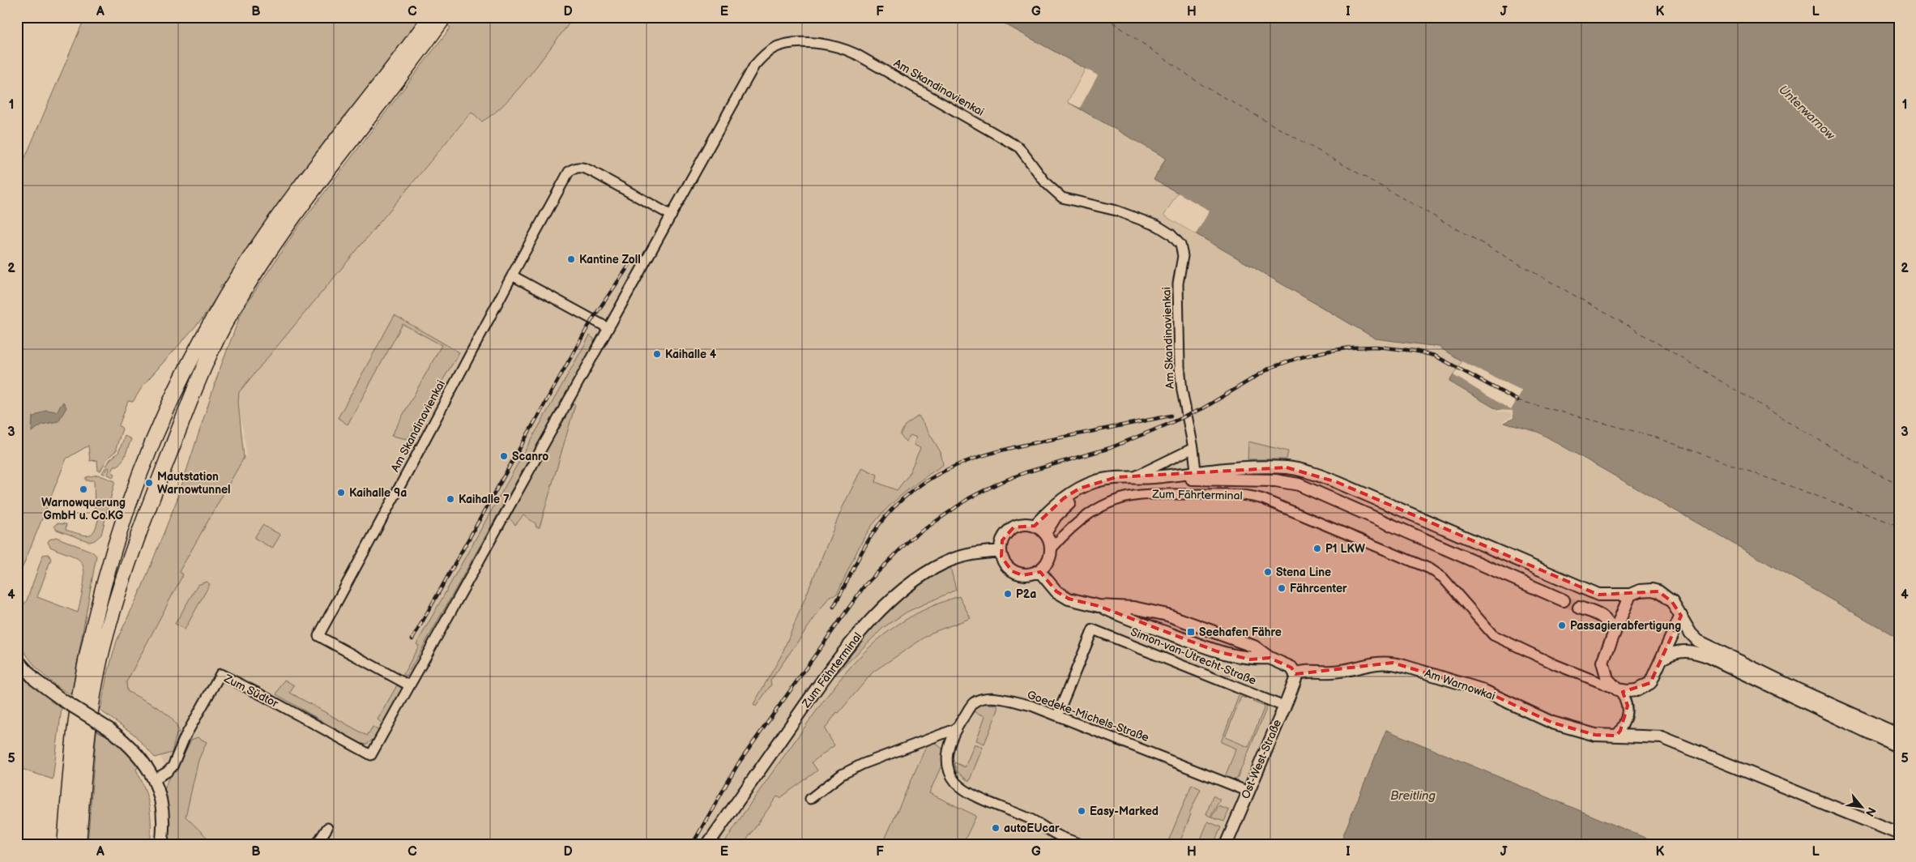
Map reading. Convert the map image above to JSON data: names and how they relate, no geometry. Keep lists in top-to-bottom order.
{
  "streets": {
    "street": [
      "Am Skandinavienkai",
      "Zum Fährterminal",
      "Simon-van-Utrecht-Straße",
      "Am Warnowkai",
      "Zum Südtor",
      "Goedeke-Michels-Straße",
      "Ost-West-Straße"
    ]
  },
  "crossings": [
    ["Am Skandinavienkai", "Zum Fährterminal"],
    ["Am Skandinavienkai", "Zum Südtor"],
    ["Simon-van-Utrecht-Straße", "Goedeke-Michels-Straße"],
    ["Simon-van-Utrecht-Straße", "Ost-West-Straße"],
    ["Am Warnowkai", "Ost-West-Straße"],
    ["Goedeke-Michels-Straße", "Ost-West-Straße"]
  ],
  "water": ["Unterwarnow", "Breitling"],
  "places": {
    "other": [
      "Kantine Zoll",
      "Kaihalle 4",
      "Scanro",
      "Mautstation Warnowtunnel",
      "Warnowquerung GmbH u. Co.KG",
      "Kaihalle 9a",
      "Kaihalle 7",
      "P1 LKW",
      "Stena Line",
      "Fährcenter",
      "P2a",
      "Passagierabfertigung",
      "Easy-Marked",
      "autoEUcar"
    ],
    "transit": ["Seehafen Fähre"]
  },
  "north": "bottom right",
  "grid": {
    "columns": [
      "A",
      "B",
      "C",
      "D",
      "E",
      "F",
      "G",
      "H",
      "I",
      "J",
      "K",
      "L"
    ],
    "rows": [
      "1",
      "2",
      "3",
      "4",
      "5"
    ]
  }
}
